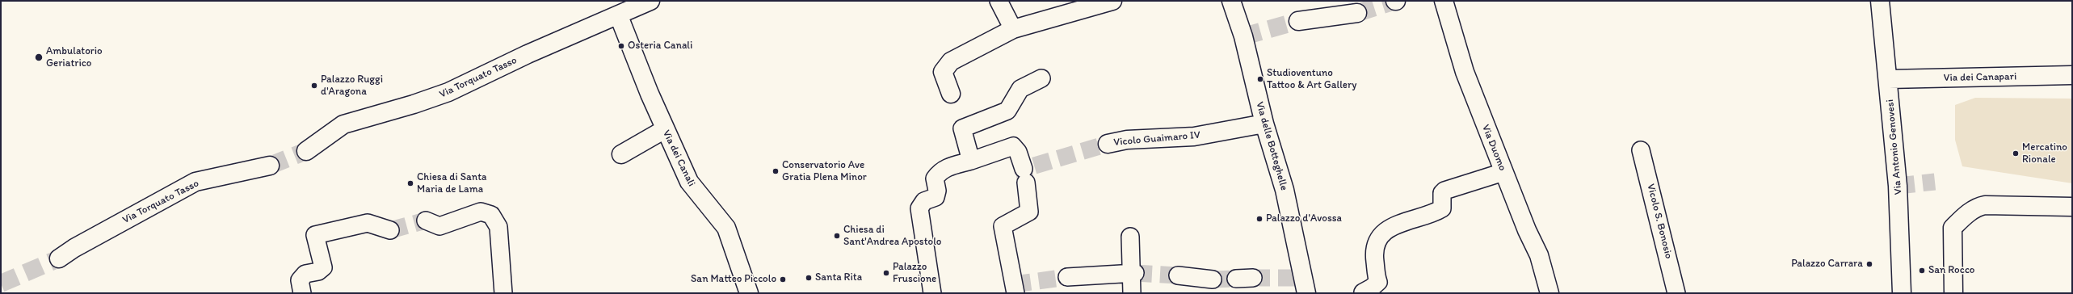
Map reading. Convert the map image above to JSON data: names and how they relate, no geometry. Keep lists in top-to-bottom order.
{
  "streets": {
    "street": [
      "Via Torquato Tasso",
      "Via dei Canapari",
      "Vicolo Guaimaro IV",
      "Via delle Botteghelle",
      "Via Antonio Genovesi",
      "Via Duomo",
      "Via dei Canali",
      "Vicolo S. Bonosio"
    ]
  },
  "crossings": [
    ["Via Torquato Tasso", "Via dei Canali"],
    ["Via dei Canapari", "Via Antonio Genovesi"],
    ["Vicolo Guaimaro IV", "Via delle Botteghelle"]
  ],
  "places": [
    "Osteria Canali",
    "Ambulatorio Geriatrico",
    "Studioventuno Tattoo & Art Gallery",
    "Palazzo Ruggi d'Aragona",
    "Mercatino Rionale",
    "Conservatorio Ave Gratia Plena Minor",
    "Chiesa di Santa Maria de Lama",
    "Palazzo d'Avossa",
    "Chiesa di Sant'Andrea Apostolo",
    "Palazzo Carrara",
    "San Rocco",
    "Palazzo Fruscione",
    "Santa Rita",
    "San Matteo Piccolo"
  ]
}
